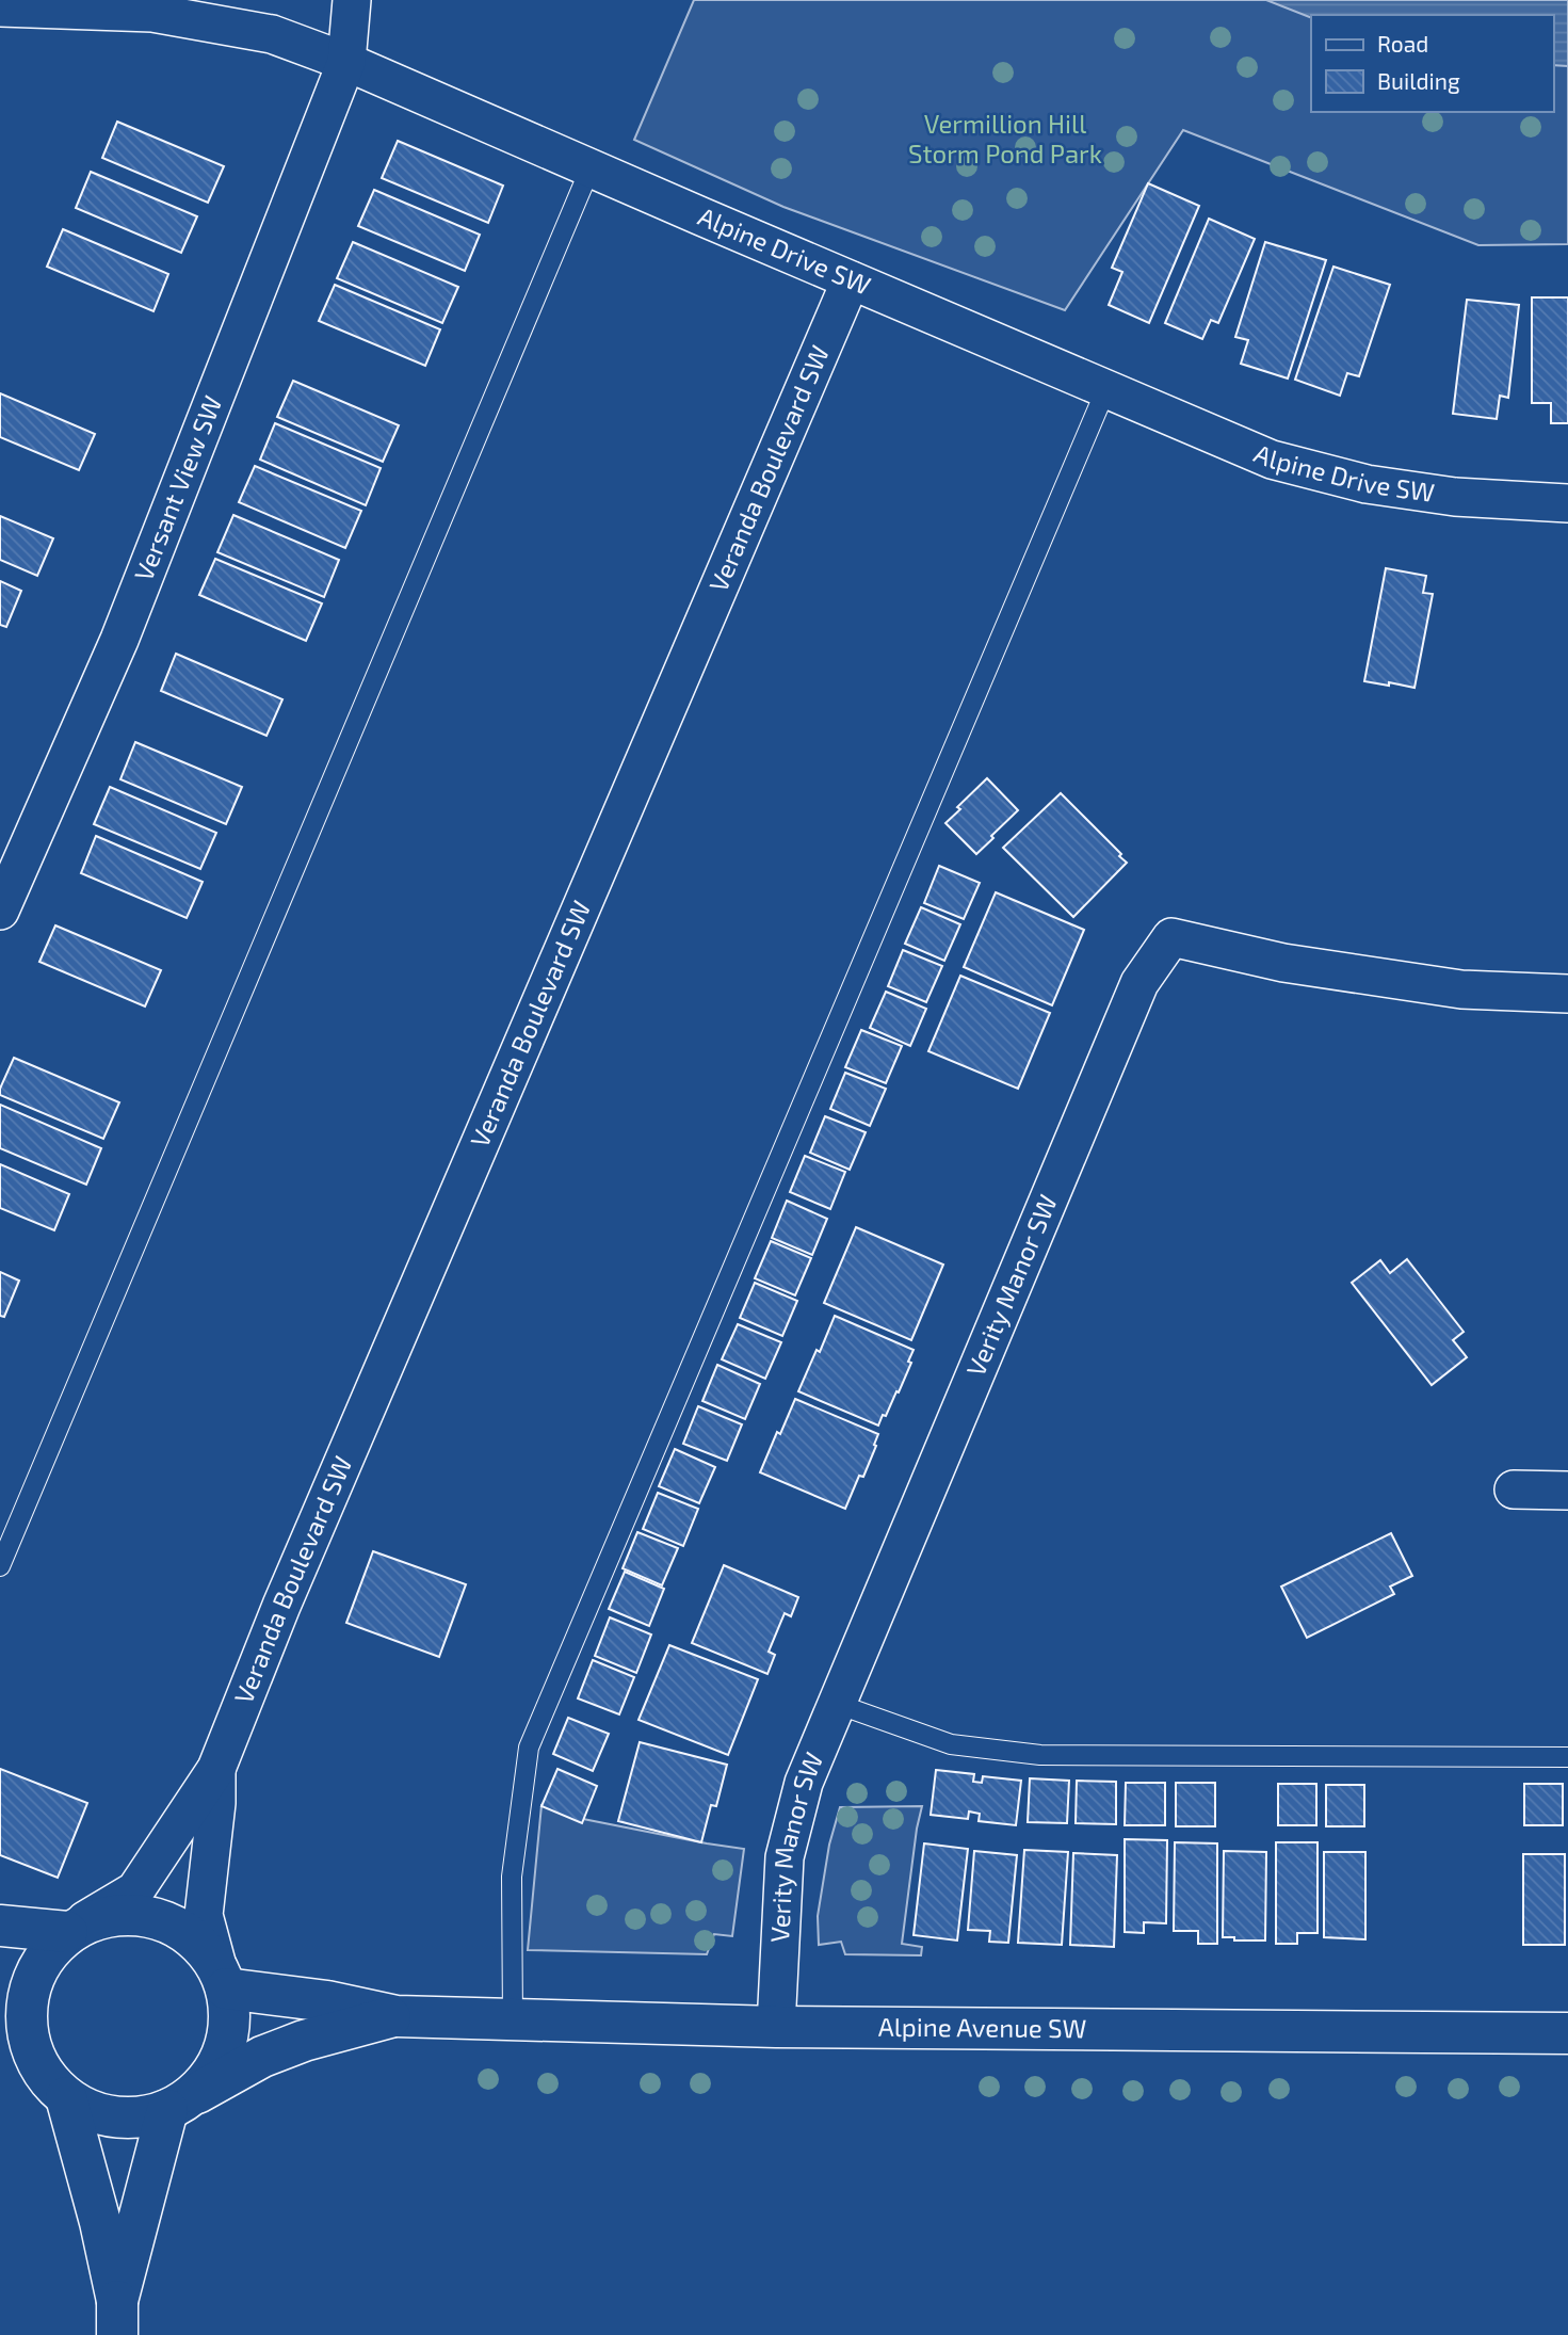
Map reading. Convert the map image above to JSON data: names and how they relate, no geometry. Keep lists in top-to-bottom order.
{
  "streets": {
    "street": [
      "Alpine Drive SW",
      "Veranda Boulevard SW",
      "Versant View SW",
      "Verity Manor SW",
      "Alpine Avenue SW"
    ]
  },
  "crossings": [
    ["Alpine Drive SW", "Veranda Boulevard SW"],
    ["Alpine Drive SW", "Versant View SW"],
    ["Veranda Boulevard SW", "Alpine Avenue SW"],
    ["Verity Manor SW", "Alpine Avenue SW"]
  ],
  "parks": ["Vermillion Hill Storm Pond Park"],
  "legend": ["Road", "Building"]
}
